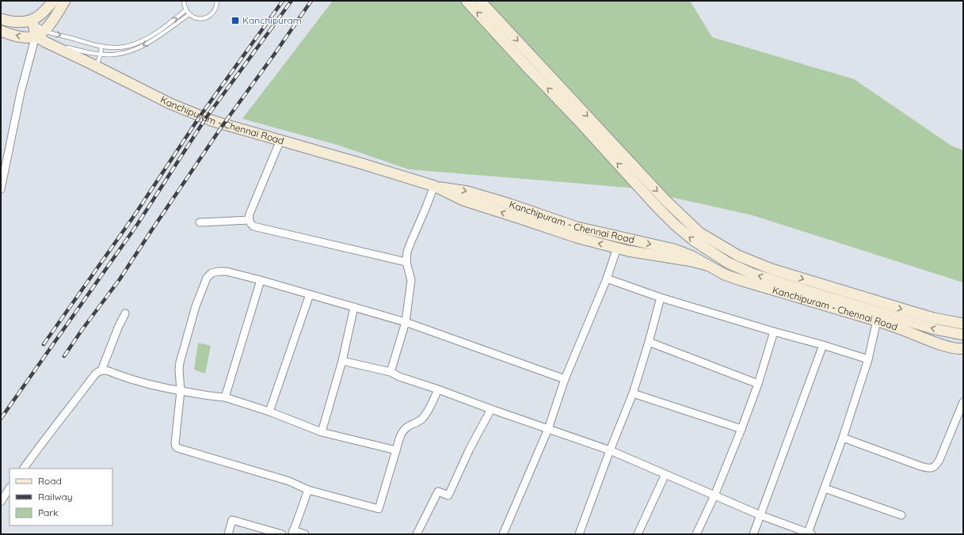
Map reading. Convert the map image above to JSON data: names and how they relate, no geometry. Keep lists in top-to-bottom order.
{
  "streets": {
    "main road": ["Kanchipuram - Chennai Road"]
  },
  "places": {
    "transit": ["Kanchipuram"]
  },
  "legend": ["Road", "Railway", "Park"]
}
